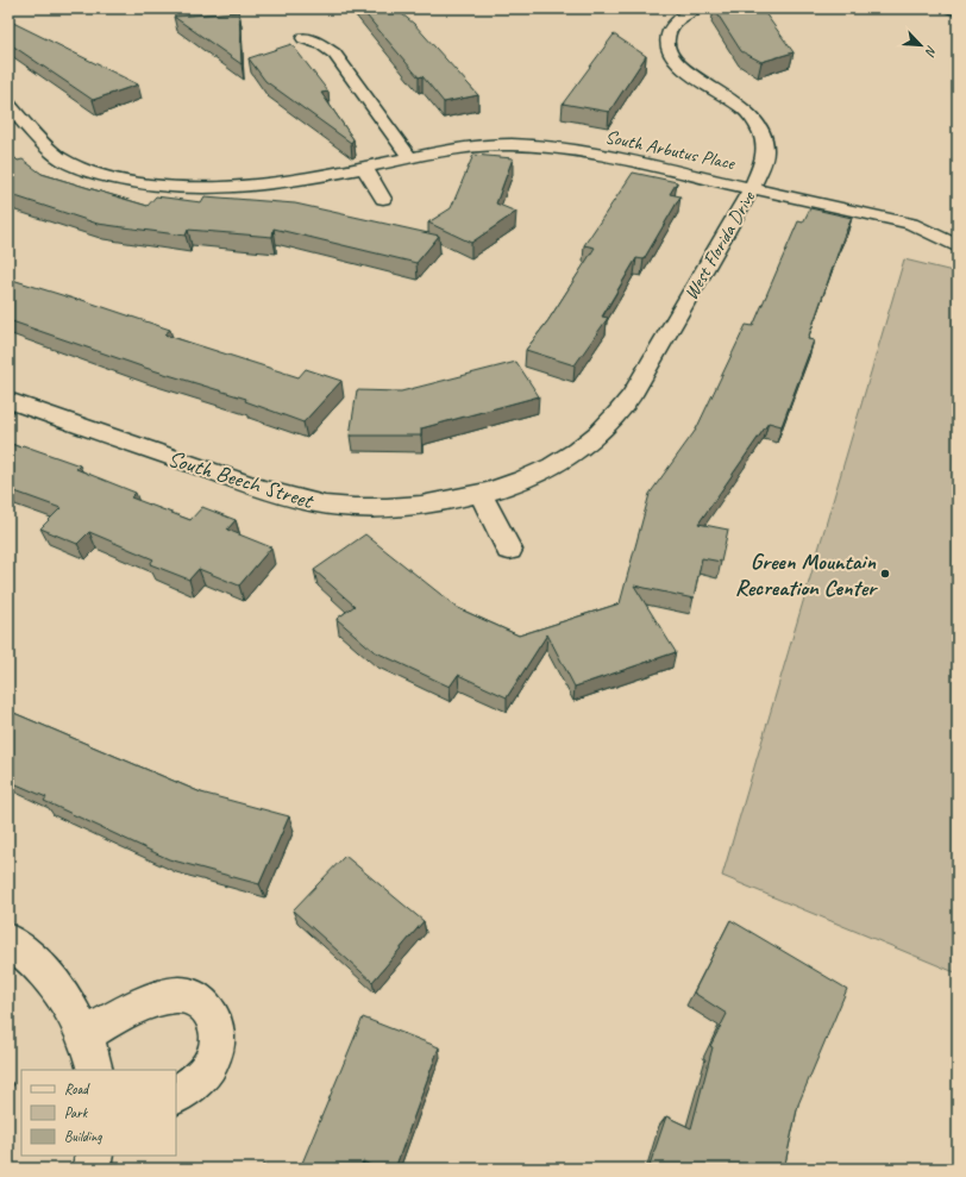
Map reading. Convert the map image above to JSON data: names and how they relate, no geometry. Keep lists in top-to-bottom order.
{
  "streets": {
    "street": ["South Arbutus Place", "West Florida Drive", "South Beech Street"]
  },
  "crossings": [
    ["South Arbutus Place", "West Florida Drive"],
    ["West Florida Drive", "South Beech Street"]
  ],
  "places": ["Green Mountain Recreation Center"],
  "legend": ["Road", "Park", "Building"],
  "north": "bottom right"
}
